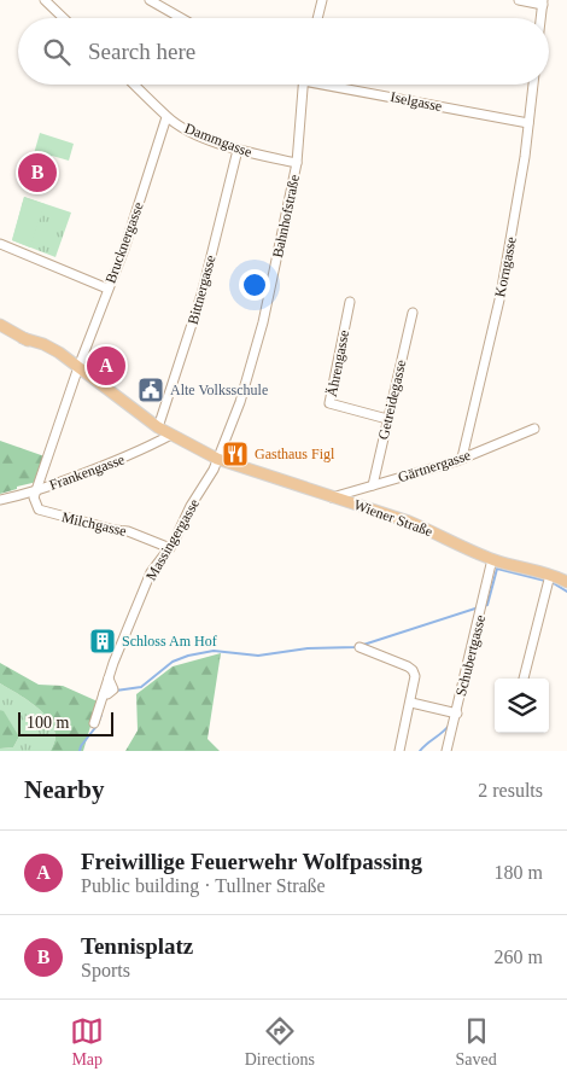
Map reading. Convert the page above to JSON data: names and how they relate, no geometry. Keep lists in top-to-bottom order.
{
  "streets": {
    "main road": ["Wiener Straße"],
    "street": [
      "Iselgasse",
      "Dammgasse",
      "Bahnhofstraße",
      "Brucknergasse",
      "Korngasse",
      "Bittnergasse",
      "Ährengasse",
      "Getreidegasse",
      "Gärtnergasse",
      "Frankengasse",
      "Milchgasse",
      "Massingergasse",
      "Schubertgasse"
    ]
  },
  "crossings": [
    ["Iselgasse", "Korngasse"],
    ["Dammgasse", "Bahnhofstraße"],
    ["Dammgasse", "Brucknergasse"],
    ["Dammgasse", "Bittnergasse"],
    ["Bahnhofstraße", "Wiener Straße"],
    ["Bahnhofstraße", "Massingergasse"],
    ["Brucknergasse", "Frankengasse"],
    ["Brucknergasse", "Wiener Straße"],
    ["Brucknergasse", "Milchgasse"],
    ["Korngasse", "Gärtnergasse"],
    ["Bittnergasse", "Wiener Straße"],
    ["Ährengasse", "Getreidegasse"],
    ["Getreidegasse", "Gärtnergasse"],
    ["Gärtnergasse", "Wiener Straße"],
    ["Frankengasse", "Wiener Straße"],
    ["Frankengasse", "Milchgasse"],
    ["Wiener Straße", "Massingergasse"],
    ["Wiener Straße", "Schubertgasse"],
    ["Milchgasse", "Massingergasse"]
  ],
  "places": {
    "public building": ["Alte Volksschule"],
    "restaurant": ["Gasthaus Figl"],
    "building": ["Schloss Am Hof"]
  },
  "scale_bar": "100 m",
  "page": {
    "search": "Search here",
    "pins": ["B", "A"],
    "scale": "100 m",
    "heading": ["Nearby", "2 results"],
    "list": [
      {
        "mark": "A",
        "name": "Freiwillige Feuerwehr Wolfpassing",
        "note": "Public building · Tullner Straße",
        "value": "180 m"
      },
      {
        "mark": "B",
        "name": "Tennisplatz",
        "note": "Sports",
        "value": "260 m"
      }
    ],
    "nav": ["Map", "Directions", "Saved"]
  }
}
